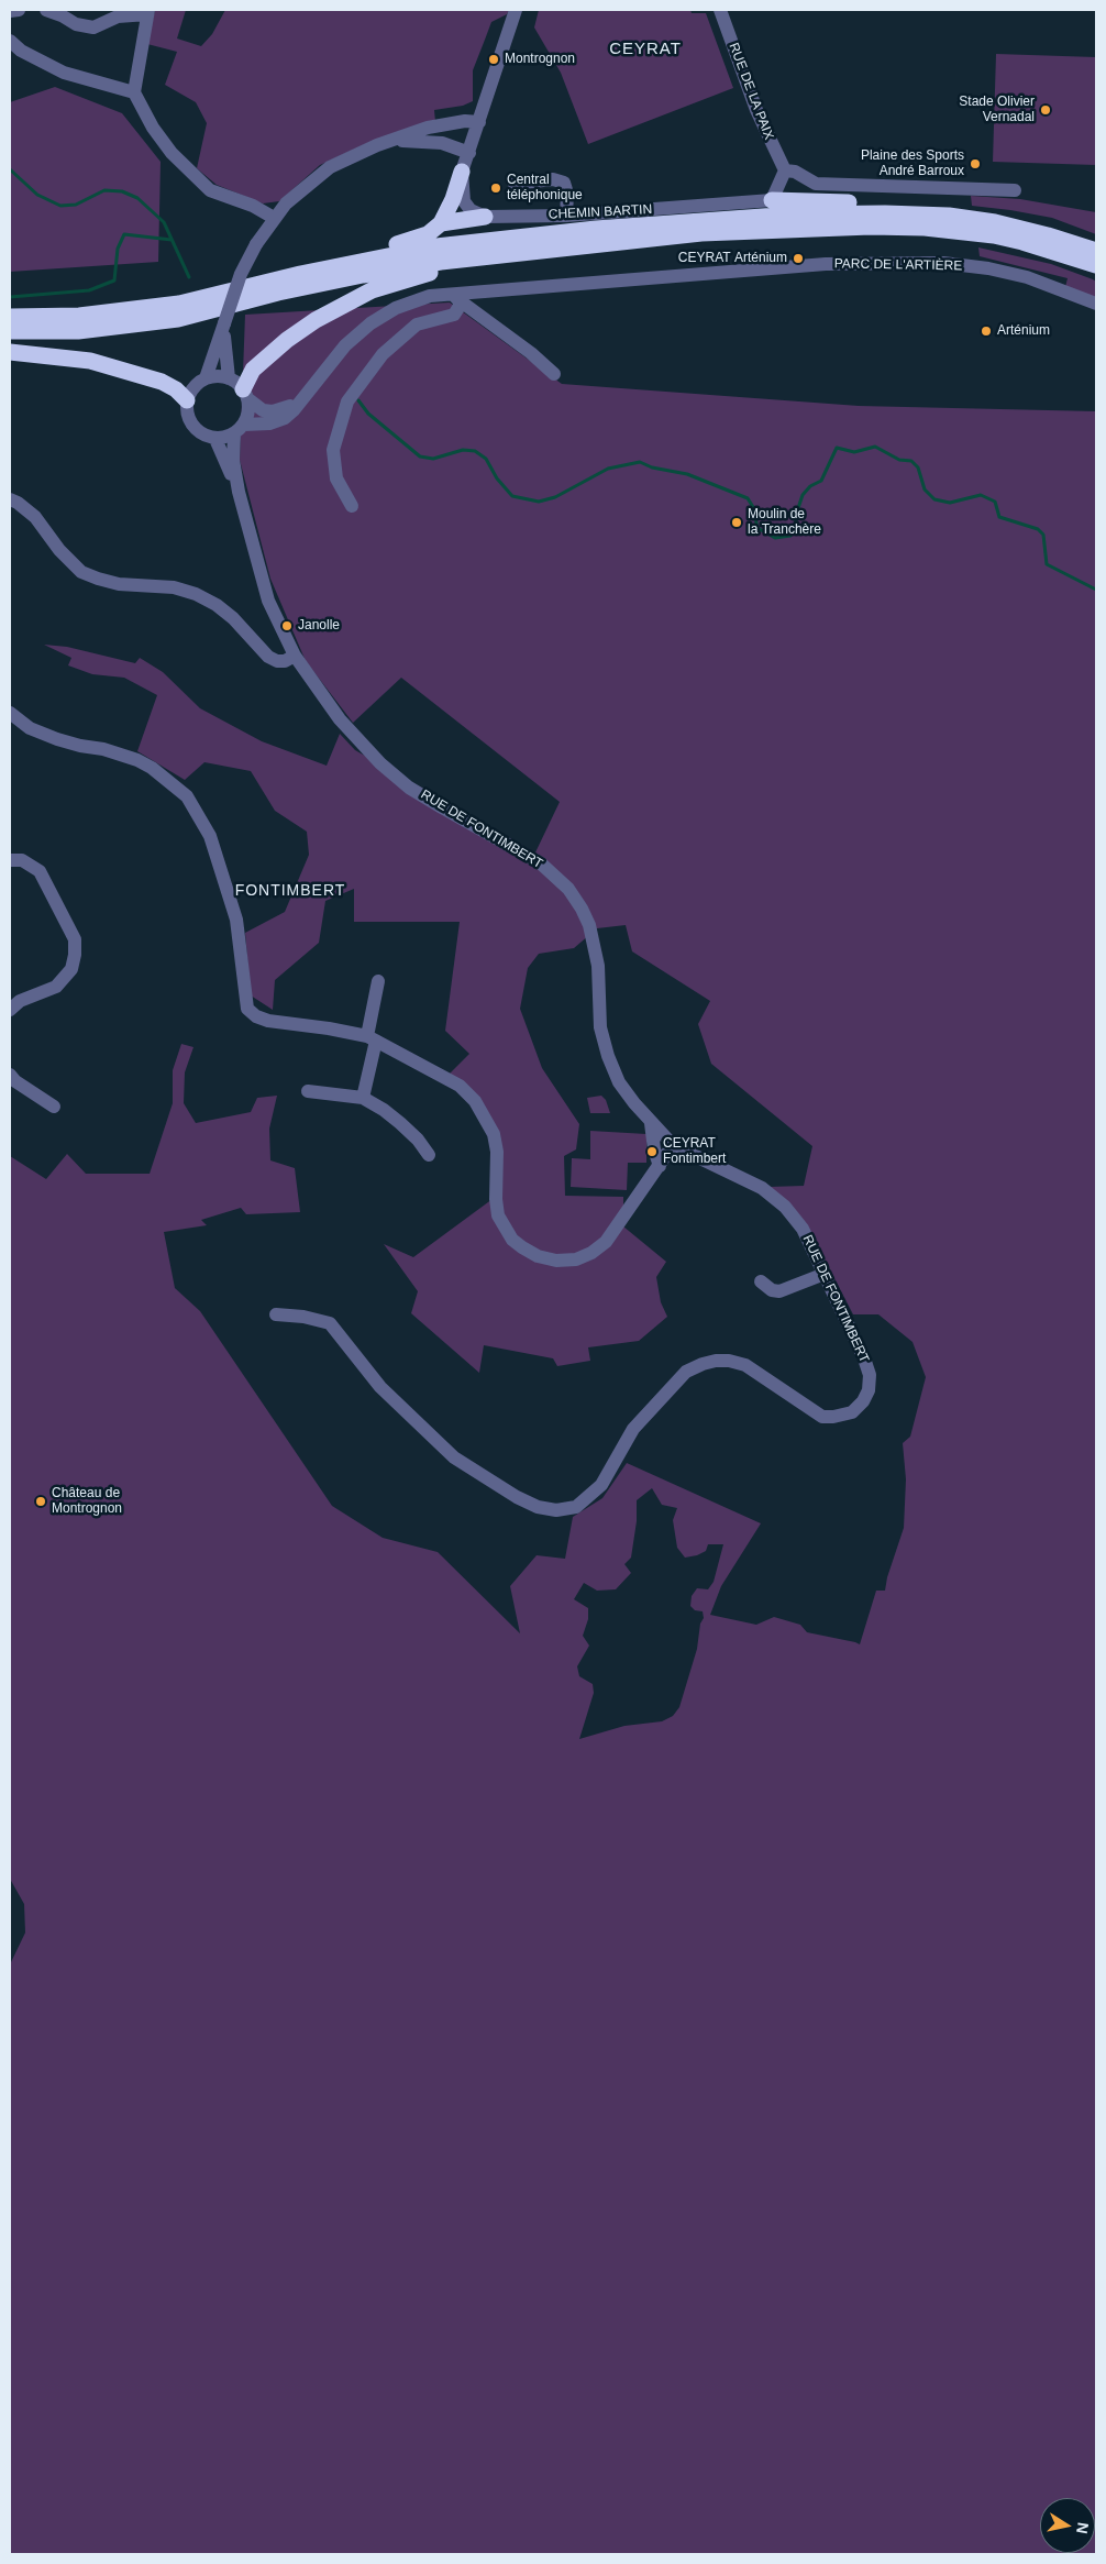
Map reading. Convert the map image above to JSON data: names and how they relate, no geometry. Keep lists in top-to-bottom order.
{
  "streets": {
    "street": [
      "RUE DE LA PAIX",
      "CHEMIN BARTIN",
      "PARC DE L'ARTIÈRE",
      "RUE DE FONTIMBERT"
    ]
  },
  "crossings": [
    ["PARC DE L'ARTIÈRE", "RUE DE FONTIMBERT"]
  ],
  "districts": ["CEYRAT", "FONTIMBERT"],
  "places": [
    "Montrognon",
    "Stade Olivier Vernadal",
    "Plaine des Sports André Barroux",
    "Central téléphonique",
    "CEYRAT Arténium",
    "Arténium",
    "Moulin de la Tranchère",
    "Janolle",
    "CEYRAT Fontimbert",
    "Château de Montrognon"
  ],
  "north": "right"
}
